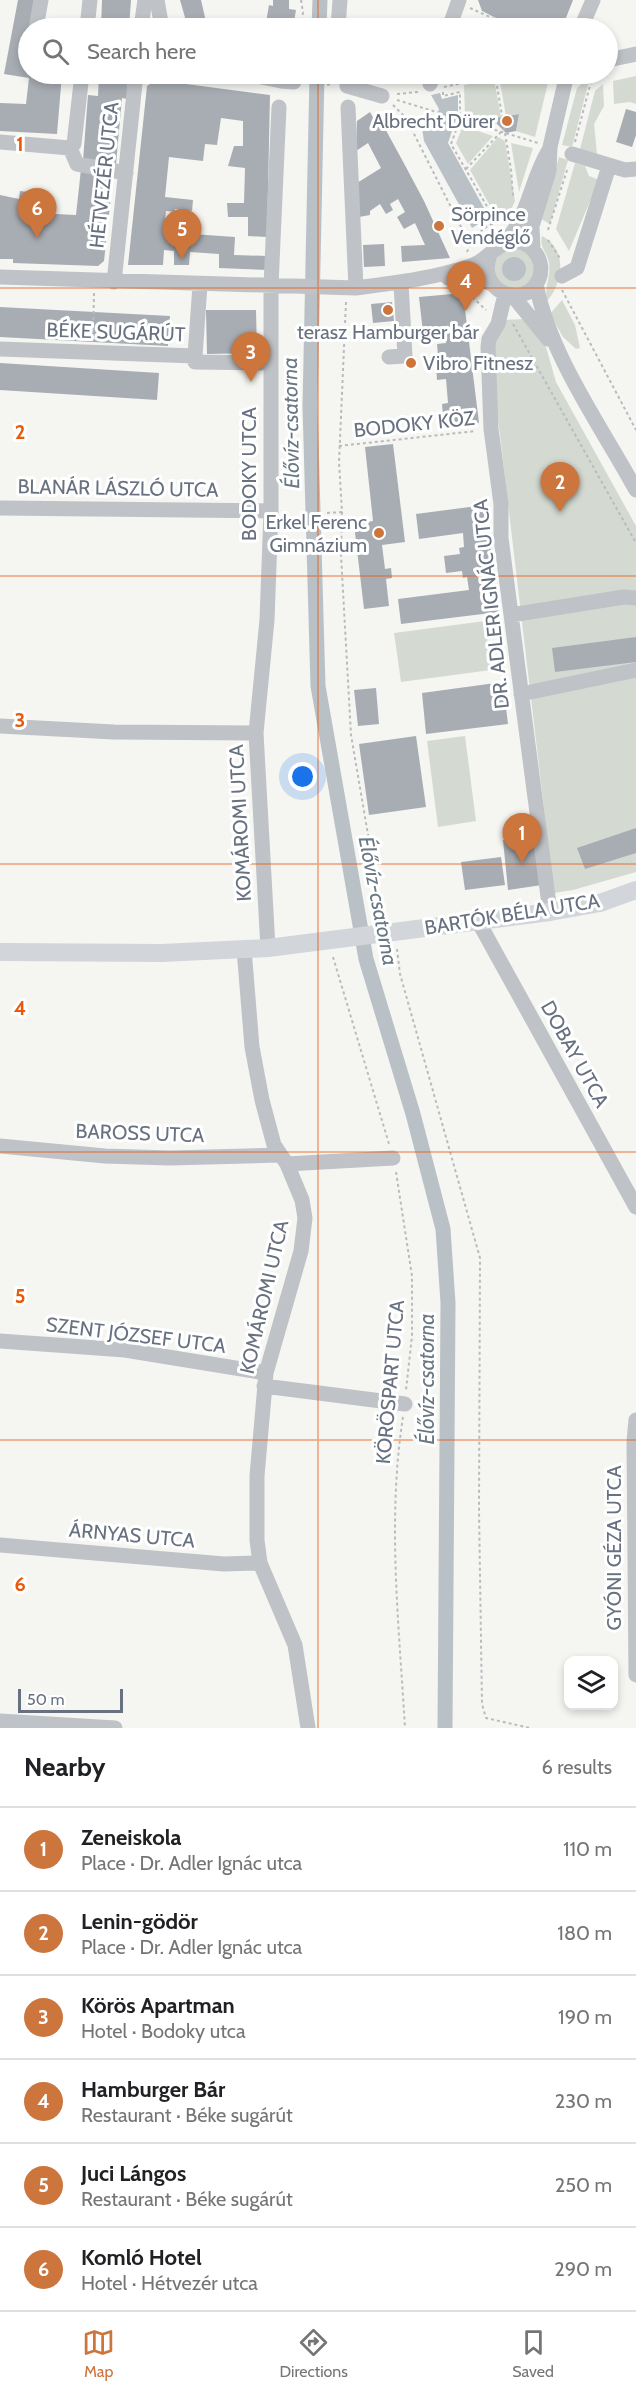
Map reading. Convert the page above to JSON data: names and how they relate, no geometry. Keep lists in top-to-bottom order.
{
  "streets": {
    "main road": ["BARTÓK BÉLA UTCA"],
    "street": [
      "HÉTVEZÉR UTCA",
      "BÉKE SUGÁRÚT",
      "BODOKY UTCA",
      "BLANÁR LÁSZLÓ UTCA",
      "DR. ADLER IGNÁC UTCA",
      "KOMÁROMI UTCA",
      "DOBAY UTCA",
      "BAROSS UTCA",
      "SZENT JÓZSEF UTCA",
      "ÁRNYAS UTCA",
      "GYÓNI GÉZA UTCA"
    ],
    "path": ["BODOKY KÖZ", "KÖRÖSPART UTCA"]
  },
  "crossings": [
    ["BODOKY KÖZ", "DR. ADLER IGNÁC UTCA"],
    ["BODOKY UTCA", "BLANÁR LÁSZLÓ UTCA"],
    ["BODOKY UTCA", "KOMÁROMI UTCA"],
    ["DR. ADLER IGNÁC UTCA", "BARTÓK BÉLA UTCA"],
    ["KOMÁROMI UTCA", "BARTÓK BÉLA UTCA"],
    ["KOMÁROMI UTCA", "BAROSS UTCA"],
    ["KOMÁROMI UTCA", "SZENT JÓZSEF UTCA"],
    ["KOMÁROMI UTCA", "ÁRNYAS UTCA"],
    ["BARTÓK BÉLA UTCA", "DOBAY UTCA"],
    ["BARTÓK BÉLA UTCA", "KÖRÖSPART UTCA"],
    ["BAROSS UTCA", "KÖRÖSPART UTCA"],
    ["SZENT JÓZSEF UTCA", "KÖRÖSPART UTCA"]
  ],
  "water": ["Élővíz-csatorna"],
  "places": [
    "Albrecht Dürer",
    "Sörpince Vendéglő",
    "terasz Hamburger bár",
    "Vibro Fitnesz",
    "Erkel Ferenc Gimnázium"
  ],
  "scale_bar": "50 m",
  "page": {
    "search": "Search here",
    "pins": [
      "6",
      "5",
      "4",
      "3",
      "2",
      "1"
    ],
    "scale": "50 m",
    "heading": ["Nearby", "6 results"],
    "list": [
      {
        "mark": "1",
        "name": "Zeneiskola",
        "note": "Place · Dr. Adler Ignác utca",
        "value": "110 m"
      },
      {
        "mark": "2",
        "name": "Lenin-gödör",
        "note": "Place · Dr. Adler Ignác utca",
        "value": "180 m"
      },
      {
        "mark": "3",
        "name": "Körös Apartman",
        "note": "Hotel · Bodoky utca",
        "value": "190 m"
      },
      {
        "mark": "4",
        "name": "Hamburger Bár",
        "note": "Restaurant · Béke sugárút",
        "value": "230 m"
      },
      {
        "mark": "5",
        "name": "Juci Lángos",
        "note": "Restaurant · Béke sugárút",
        "value": "250 m"
      },
      {
        "mark": "6",
        "name": "Komló Hotel",
        "note": "Hotel · Hétvezér utca",
        "value": "290 m"
      }
    ],
    "nav": ["Map", "Directions", "Saved"]
  },
  "grid": {
    "rows": [
      "1",
      "2",
      "3",
      "4",
      "5",
      "6"
    ]
  }
}
